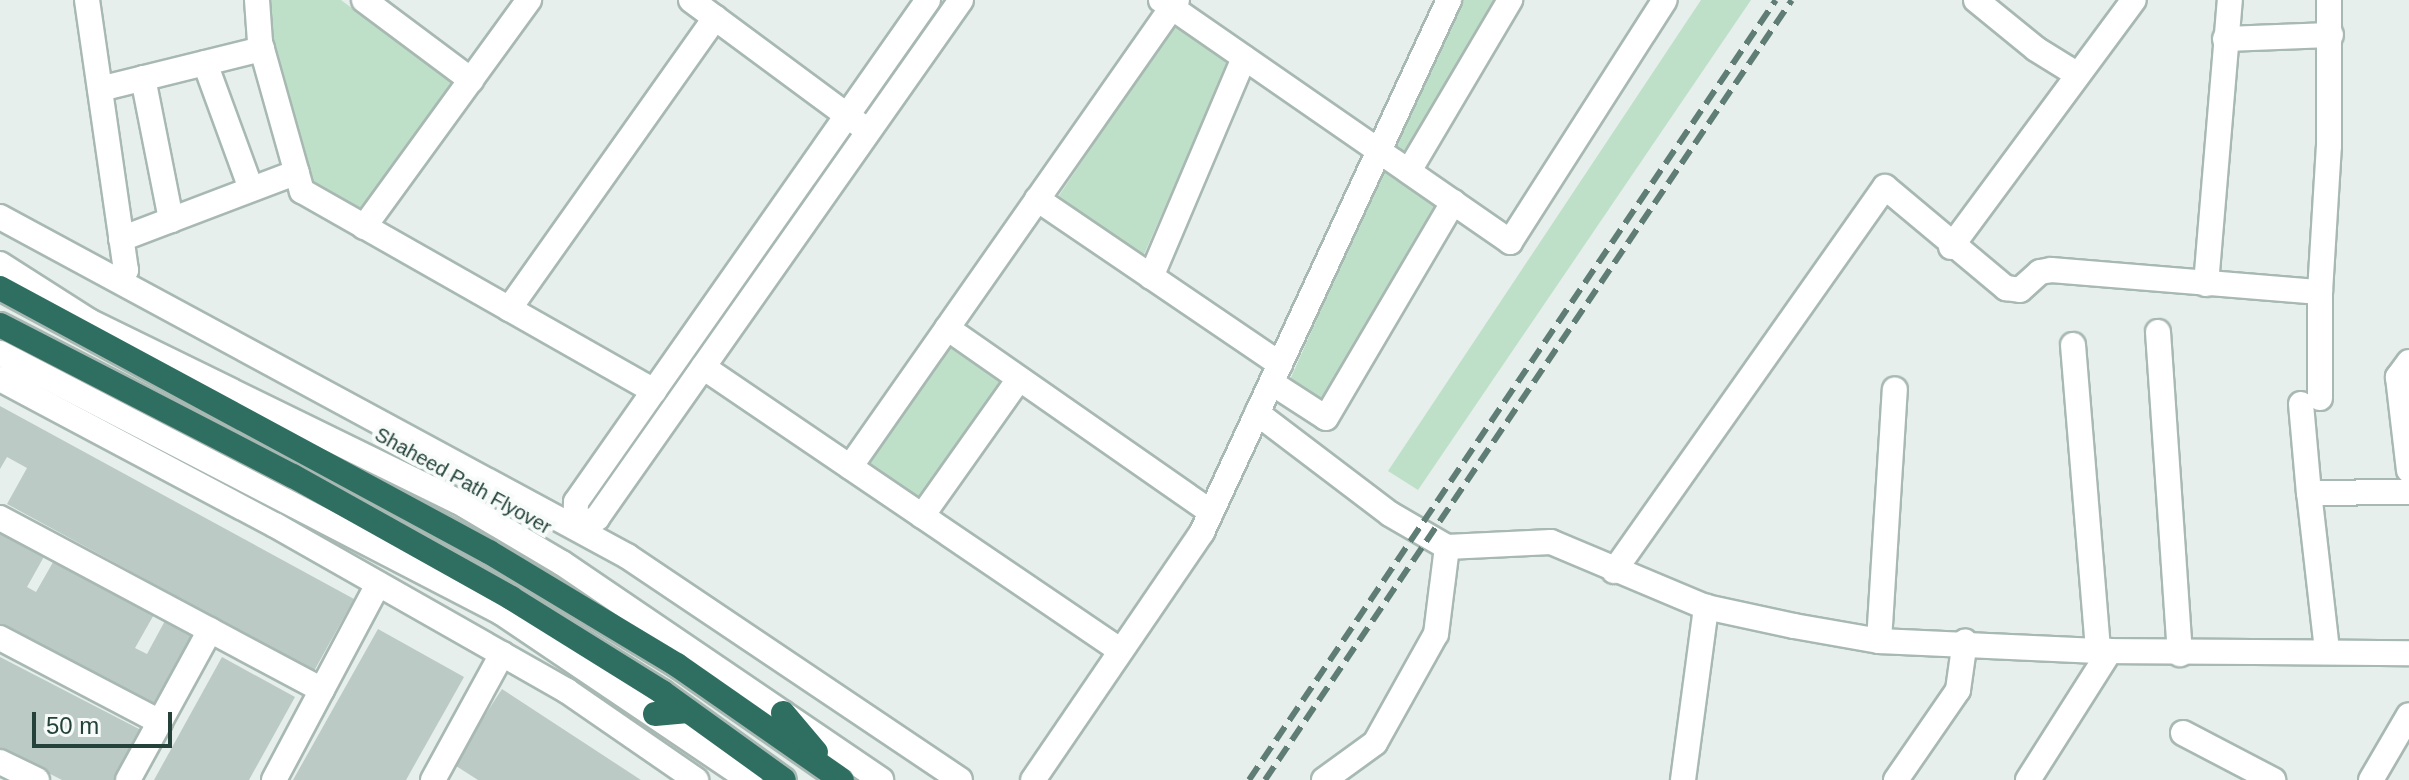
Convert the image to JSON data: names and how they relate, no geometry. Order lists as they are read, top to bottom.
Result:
{
  "streets": {
    "street": ["Shaheed Path Flyover"]
  },
  "scale_bar": "50 m"
}
